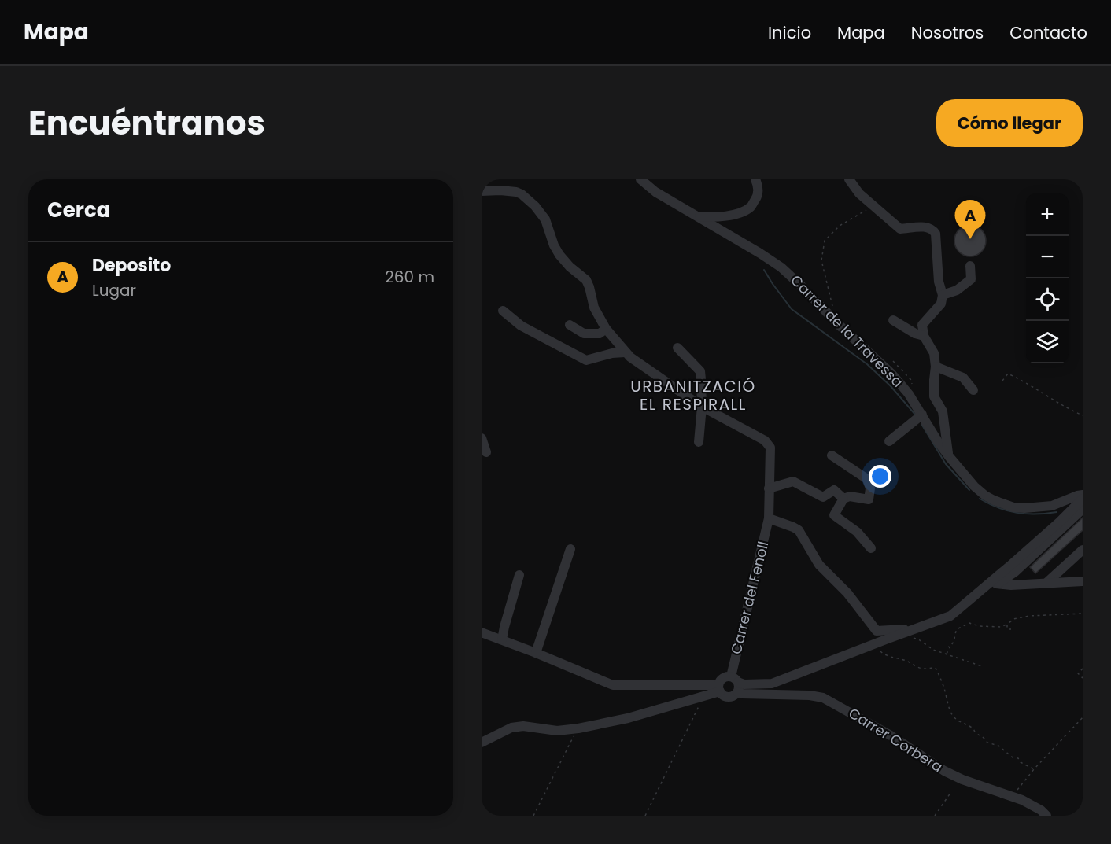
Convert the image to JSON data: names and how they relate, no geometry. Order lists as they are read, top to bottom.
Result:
{
  "streets": {
    "street": ["Carrer de la Travessa", "Carrer del Fenoll", "Carrer Corbera"]
  },
  "crossings": [
    ["Carrer del Fenoll", "Carrer Corbera"]
  ],
  "districts": ["URBANITZACIÓ EL RESPIRALL"],
  "page": {
    "header": "Mapa",
    "nav": [
      "Inicio",
      "Mapa",
      "Nosotros",
      "Contacto"
    ],
    "title": "Encuéntranos",
    "buttons": "Cómo llegar",
    "heading": "Cerca",
    "map_buttons": ["+", "−"],
    "pins": "A",
    "list": [
      {
        "mark": "A",
        "name": "Deposito",
        "note": "Lugar",
        "value": "260 m"
      }
    ]
  }
}
